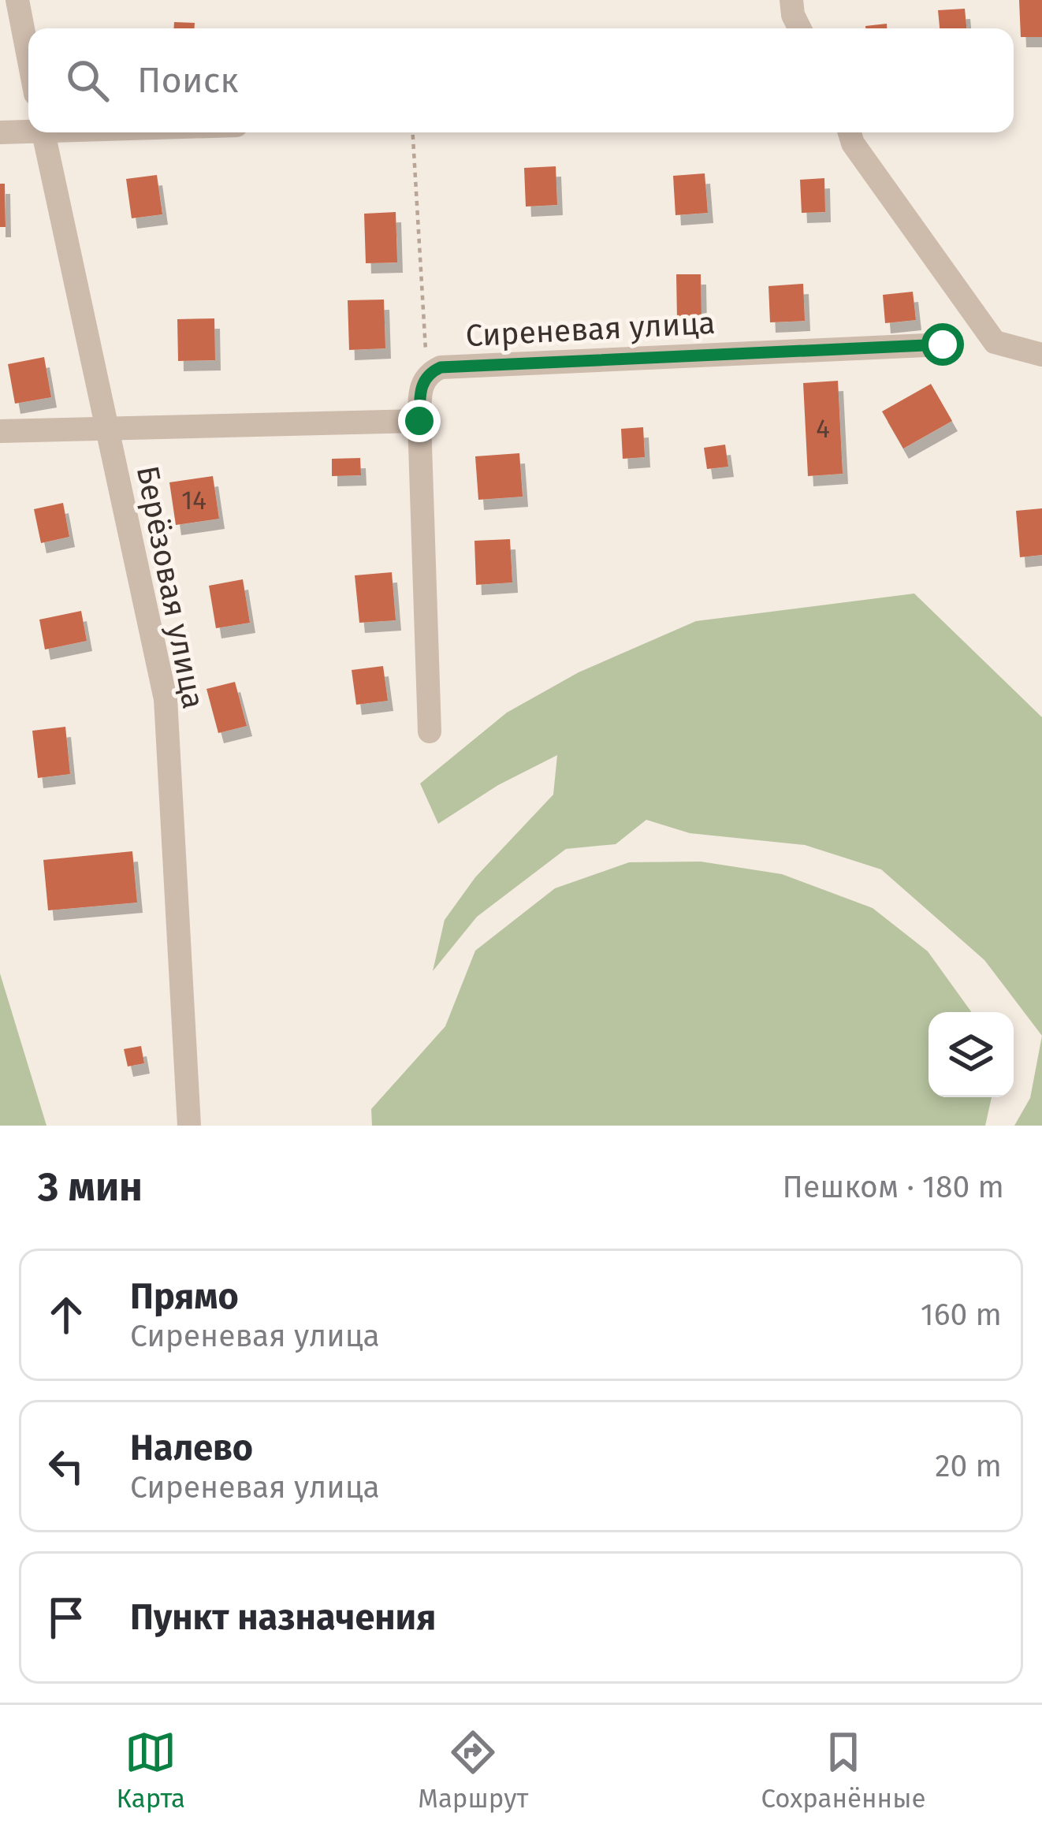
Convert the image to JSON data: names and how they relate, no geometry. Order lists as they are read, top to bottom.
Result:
{
  "streets": {
    "street": ["Сиреневая улица", "Берёзовая улица"]
  },
  "house_numbers": ["4", "14"],
  "page": {
    "search": "Поиск",
    "heading": ["3 мин", "Пешком · 180 m"],
    "list": [
      ["Прямо", "Сиреневая улица", "160 m"],
      ["Налево", "Сиреневая улица", "20 m"],
      "Пункт назначения"
    ],
    "nav": ["Карта", "Маршрут", "Сохранённые"]
  }
}
